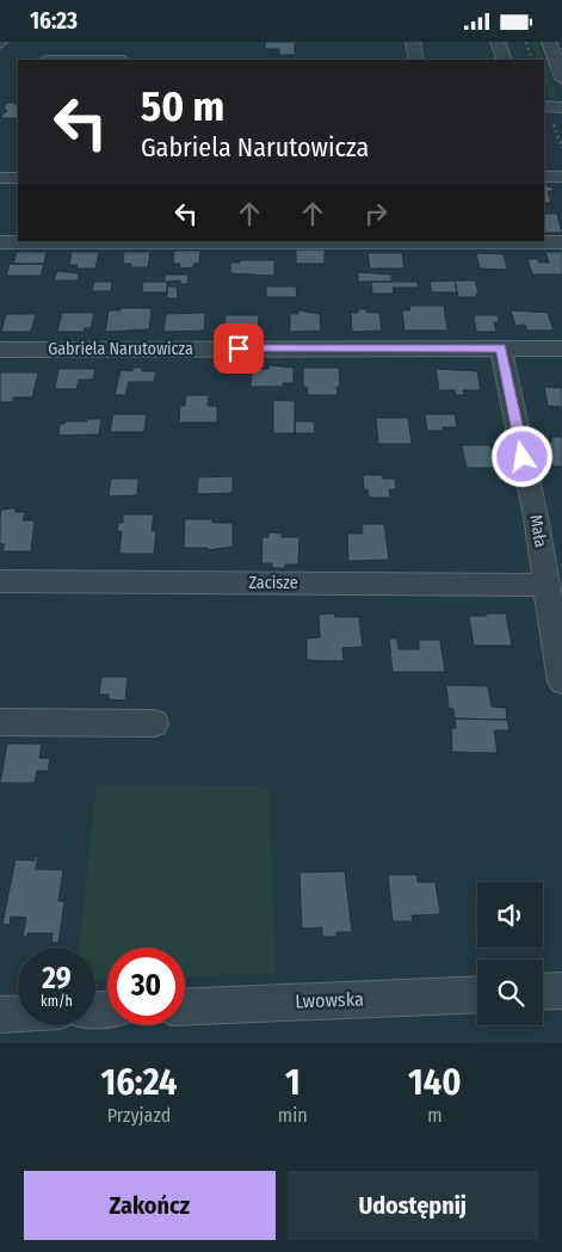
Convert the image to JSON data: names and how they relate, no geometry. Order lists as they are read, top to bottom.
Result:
{
  "streets": {
    "street": [
      "Gabriela Narutowicza",
      "Mała",
      "Zacisze",
      "Lwowska"
    ]
  },
  "crossings": [
    ["Gabriela Narutowicza", "Mała"],
    ["Mała", "Zacisze"]
  ],
  "page": {
    "status": "16:23",
    "turn": ["50 m", "Gabriela Narutowicza"],
    "speed": "29 km/h",
    "limit": "30",
    "eta": [
      "16:24",
      "Przyjazd",
      "1",
      "min",
      "140",
      "m"
    ],
    "buttons": ["Zakończ", "Udostępnij"]
  }
}
